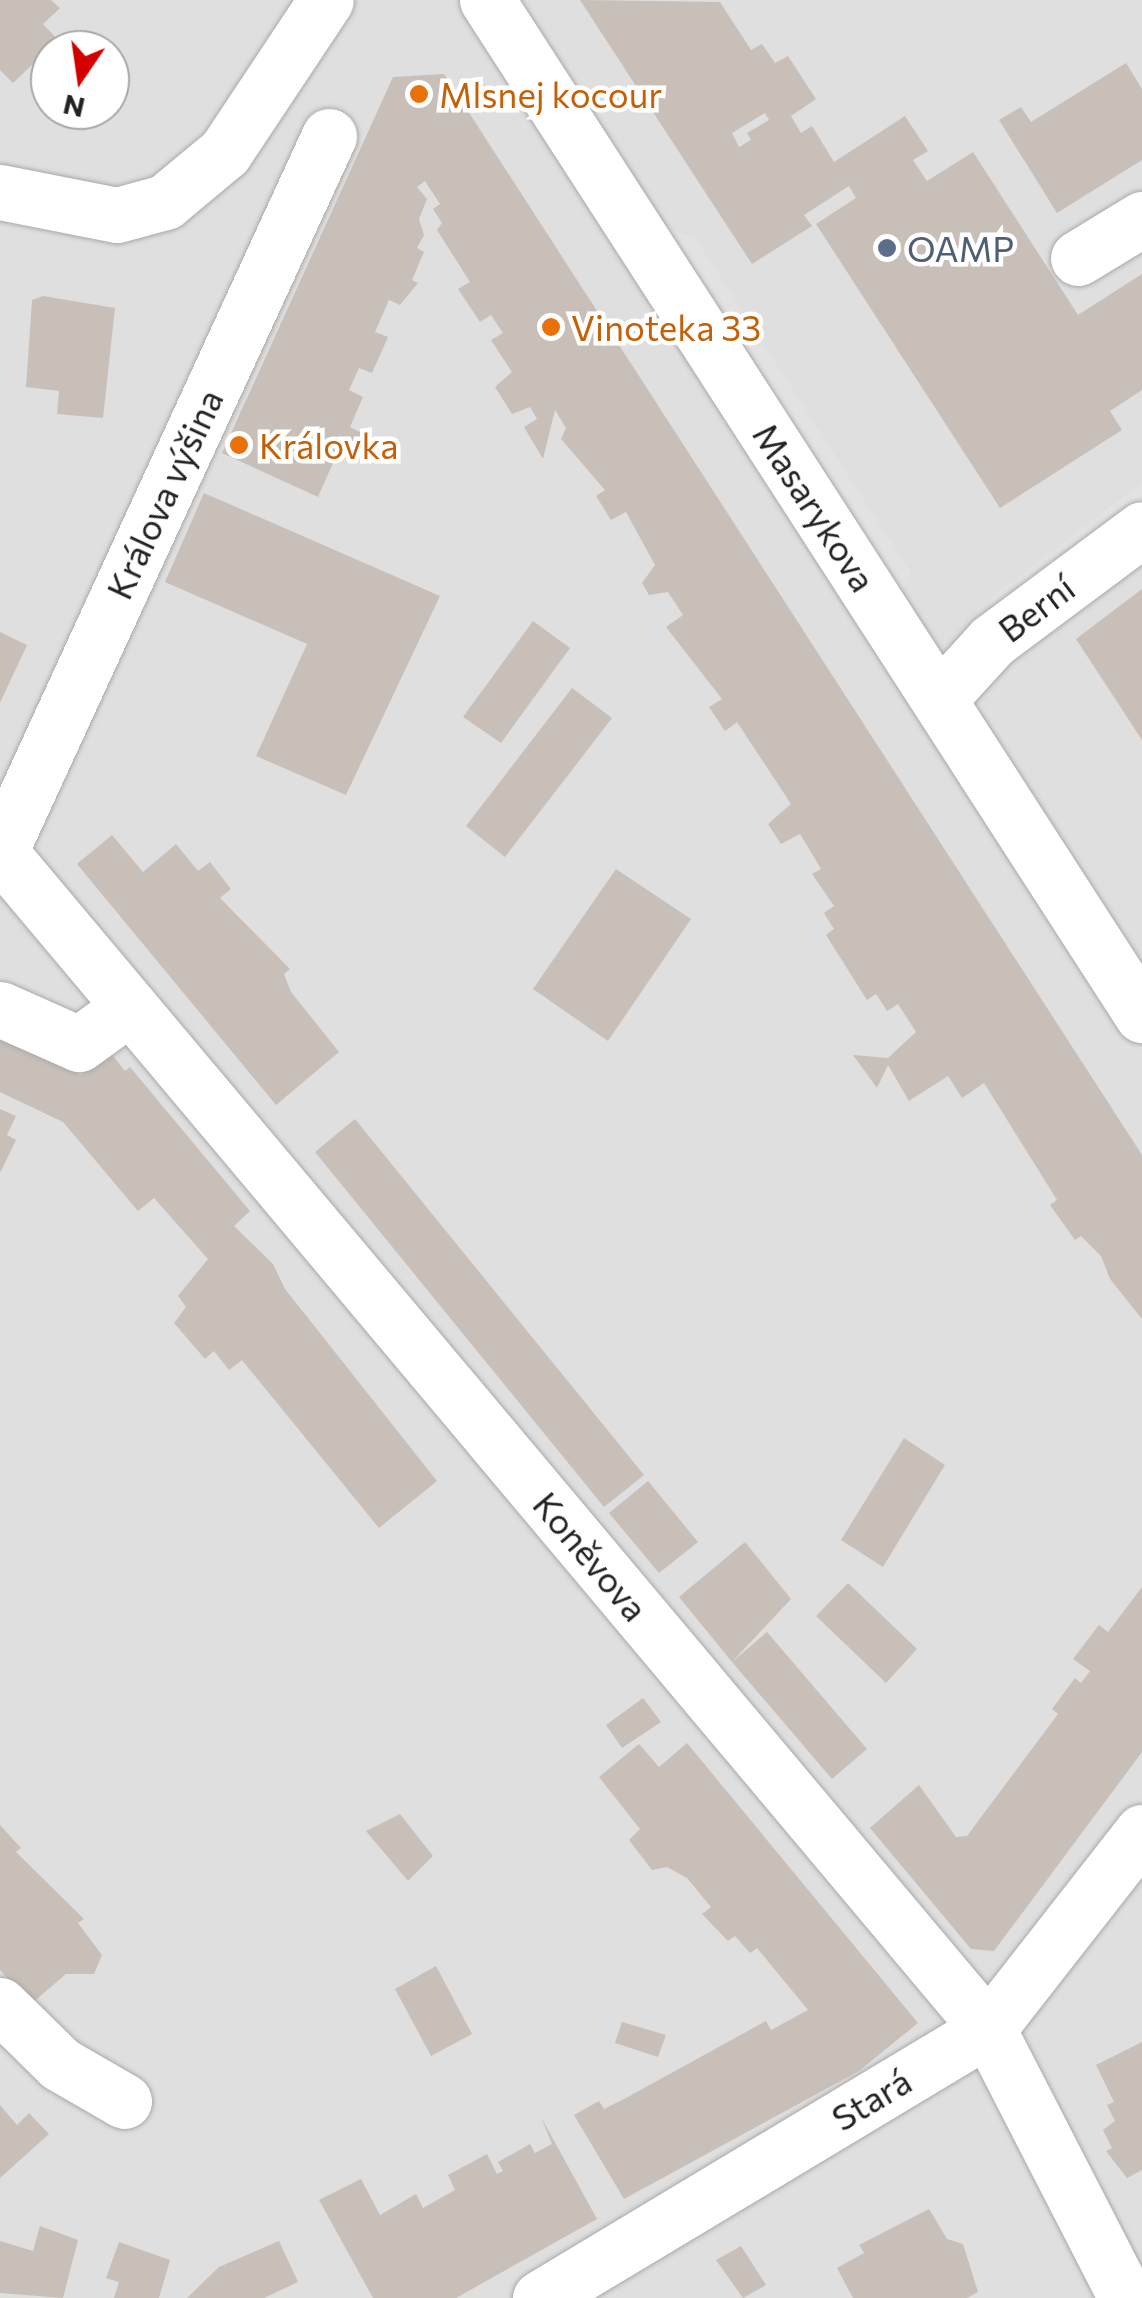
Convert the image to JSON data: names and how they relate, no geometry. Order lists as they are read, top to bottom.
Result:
{
  "streets": {
    "street": [
      "Králova výšina",
      "Masarykova",
      "Berní",
      "Koněvova",
      "Stará"
    ]
  },
  "crossings": [
    ["Králova výšina", "Koněvova"],
    ["Masarykova", "Berní"],
    ["Koněvova", "Stará"]
  ],
  "places": [
    "Mlsnej kocour",
    "OAMP",
    "Vinoteka 33",
    "Královka"
  ],
  "north": "bottom"
}
